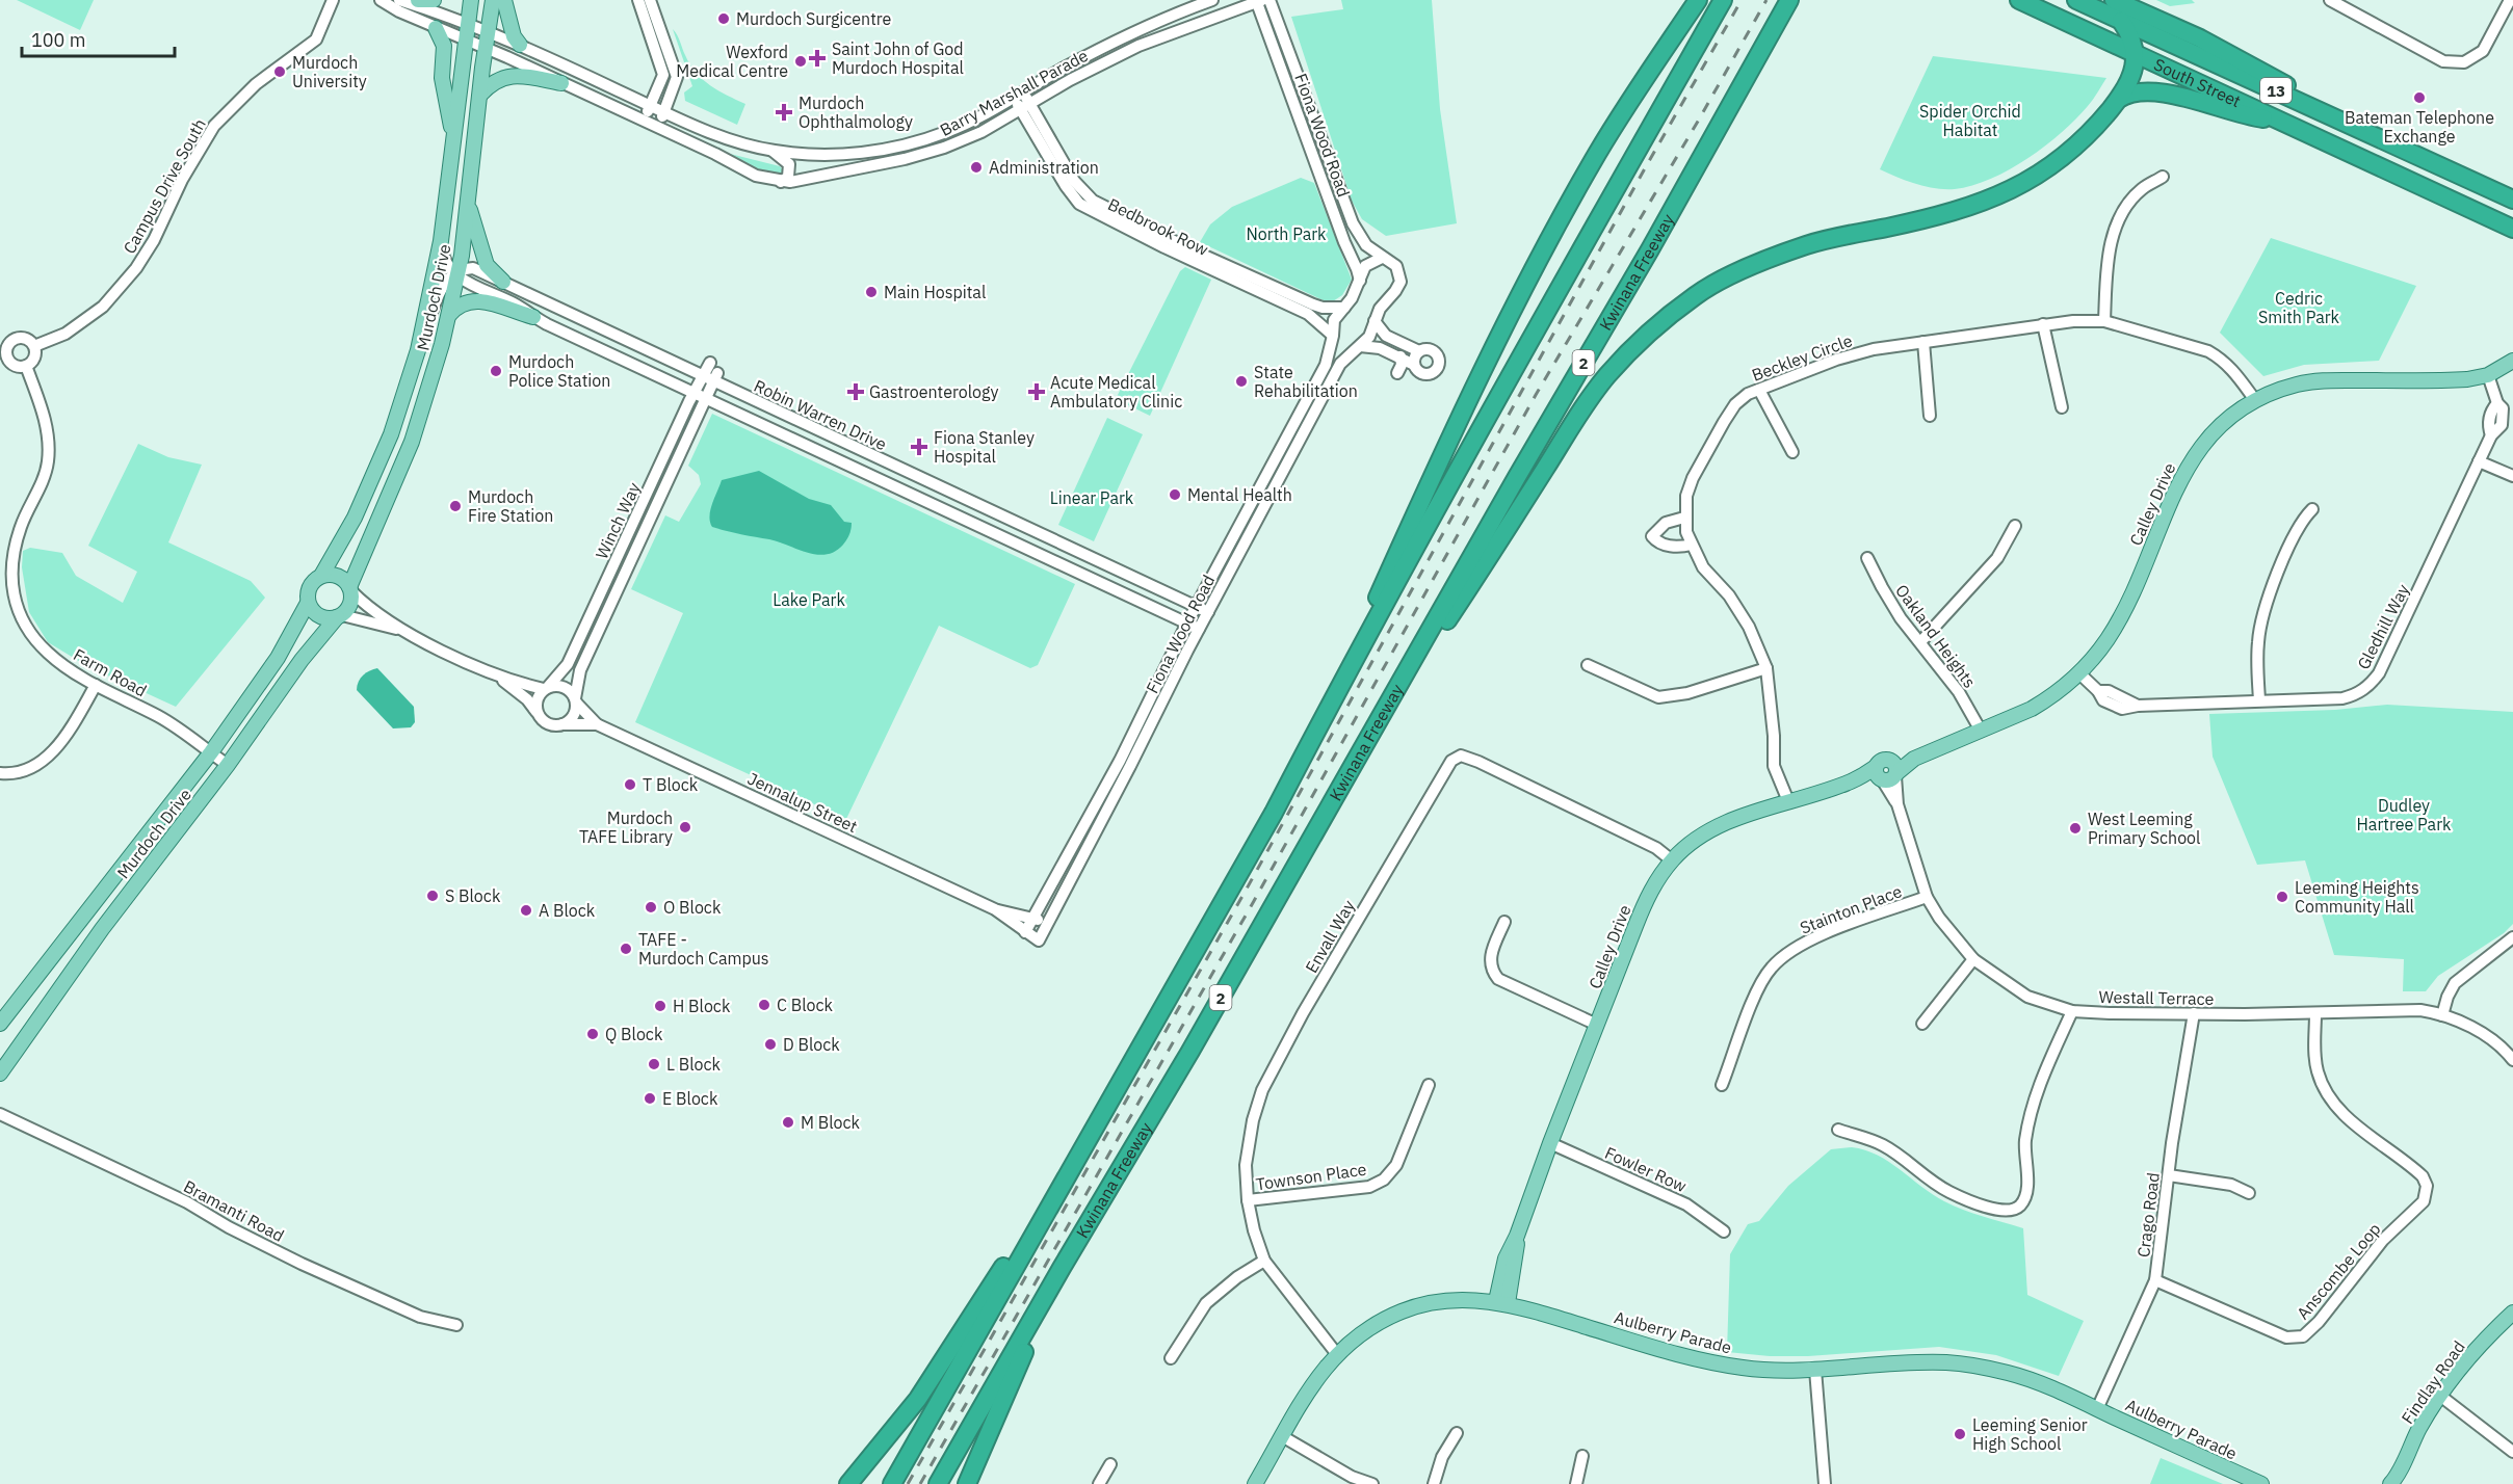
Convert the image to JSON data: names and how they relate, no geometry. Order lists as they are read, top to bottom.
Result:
{
  "streets": {
    "highway": [
      "South Street",
      "13",
      "Kwinana Freeway",
      "2"
    ],
    "main road": [
      "Murdoch Drive",
      "Calley Drive",
      "Aulberry Parade",
      "Findlay Road"
    ],
    "street": [
      "Barry Marshall Parade",
      "Fiona Wood Road",
      "Campus Drive South",
      "Bedbrook Row",
      "Beckley Circle",
      "Robin Warren Drive",
      "Winch Way",
      "Gledhill Way",
      "Oakland Heights",
      "Farm Road",
      "Jennalup Street",
      "Stainton Place",
      "Envall Way",
      "Westall Terrace",
      "Fowler Row",
      "Townson Place",
      "Bramanti Road",
      "Crago Road",
      "Anscombe Loop"
    ]
  },
  "crossings": [
    ["Barry Marshall Parade", "Fiona Wood Road"],
    ["Barry Marshall Parade", "Bedbrook Row"],
    ["Barry Marshall Parade", "Murdoch Drive"],
    ["Fiona Wood Road", "Bedbrook Row"],
    ["Fiona Wood Road", "Robin Warren Drive"],
    ["Fiona Wood Road", "Jennalup Street"],
    ["Campus Drive South", "Farm Road"],
    ["Murdoch Drive", "Robin Warren Drive"],
    ["Murdoch Drive", "Farm Road"],
    ["Murdoch Drive", "Jennalup Street"],
    ["Beckley Circle", "Calley Drive"],
    ["Robin Warren Drive", "Winch Way"],
    ["Calley Drive", "Gledhill Way"],
    ["Calley Drive", "Oakland Heights"],
    ["Calley Drive", "Envall Way"],
    ["Calley Drive", "Westall Terrace"],
    ["Calley Drive", "Fowler Row"],
    ["Calley Drive", "Aulberry Parade"],
    ["Winch Way", "Jennalup Street"],
    ["Stainton Place", "Westall Terrace"],
    ["Envall Way", "Townson Place"],
    ["Envall Way", "Aulberry Parade"],
    ["Westall Terrace", "Crago Road"],
    ["Westall Terrace", "Anscombe Loop"],
    ["Crago Road", "Anscombe Loop"],
    ["Crago Road", "Aulberry Parade"]
  ],
  "parks": [
    "Spider Orchid Habitat",
    "North Park",
    "Cedric Smith Park",
    "Linear Park",
    "Lake Park",
    "Dudley Hartree Park"
  ],
  "places": {
    "other": [
      "Murdoch Surgicentre",
      "Wexford Medical Centre",
      "Murdoch University",
      "Bateman Telephone Exchange",
      "Administration",
      "Main Hospital",
      "Murdoch Police Station",
      "State Rehabilitation",
      "Mental Health",
      "Murdoch Fire Station",
      "T Block",
      "Murdoch TAFE Library",
      "West Leeming Primary School",
      "S Block",
      "Leeming Heights Community Hall",
      "O Block",
      "A Block",
      "TAFE - Murdoch Campus",
      "C Block",
      "H Block",
      "Q Block",
      "D Block",
      "L Block",
      "E Block",
      "M Block",
      "Leeming Senior High School"
    ],
    "health": [
      "Saint John of God Murdoch Hospital",
      "Murdoch Ophthalmology",
      "Gastroenterology",
      "Acute Medical Ambulatory Clinic",
      "Fiona Stanley Hospital"
    ]
  },
  "scale_bar": "100 m"
}
